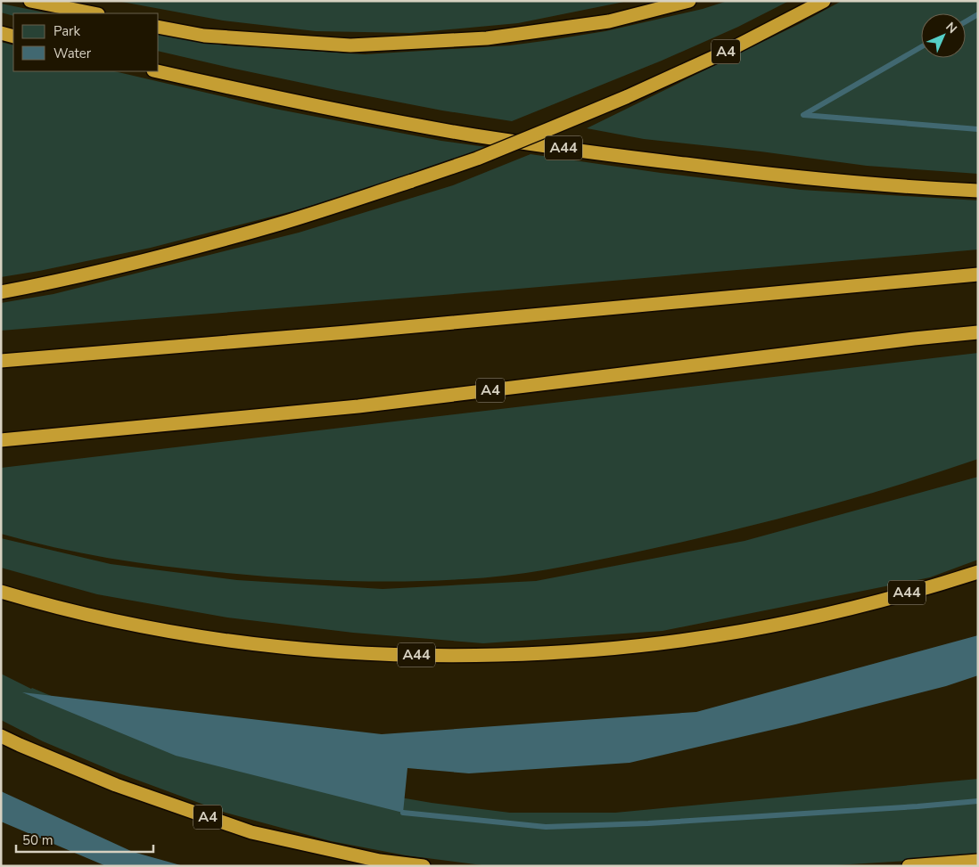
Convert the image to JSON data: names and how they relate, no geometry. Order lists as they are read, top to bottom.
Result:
{
  "streets": {
    "highway": ["A4", "A44"]
  },
  "legend": ["Park", "Water"],
  "scale_bar": "50 m",
  "north": "top right"
}
